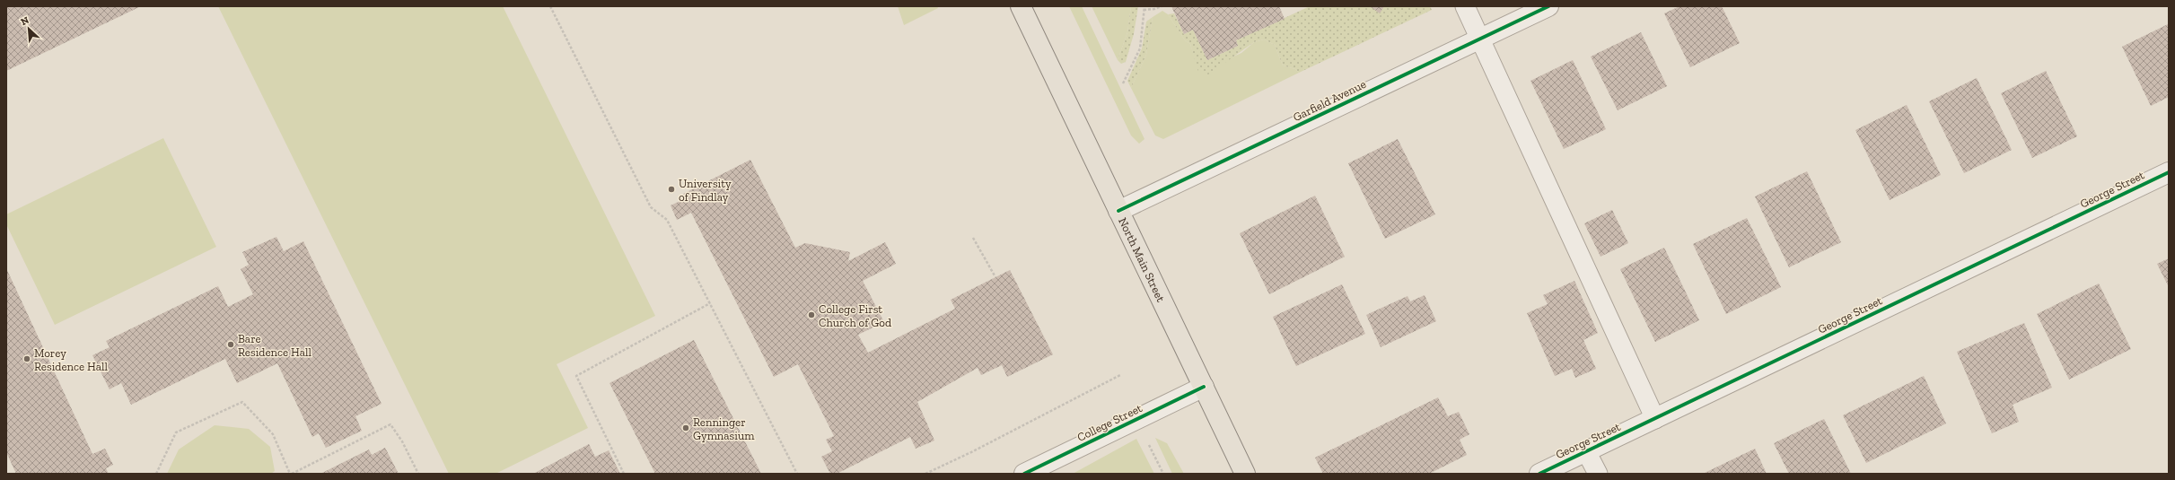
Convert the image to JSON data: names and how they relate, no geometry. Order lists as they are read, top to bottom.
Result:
{
  "streets": {
    "main road": ["North Main Street"],
    "street": ["Garfield Avenue", "George Street", "College Street"]
  },
  "crossings": [
    ["Garfield Avenue", "North Main Street"],
    ["North Main Street", "College Street"]
  ],
  "places": [
    "University of Findlay",
    "College First Church of God",
    "Bare Residence Hall",
    "Morey Residence Hall",
    "Renninger Gymnasium"
  ],
  "north": "top left"
}
